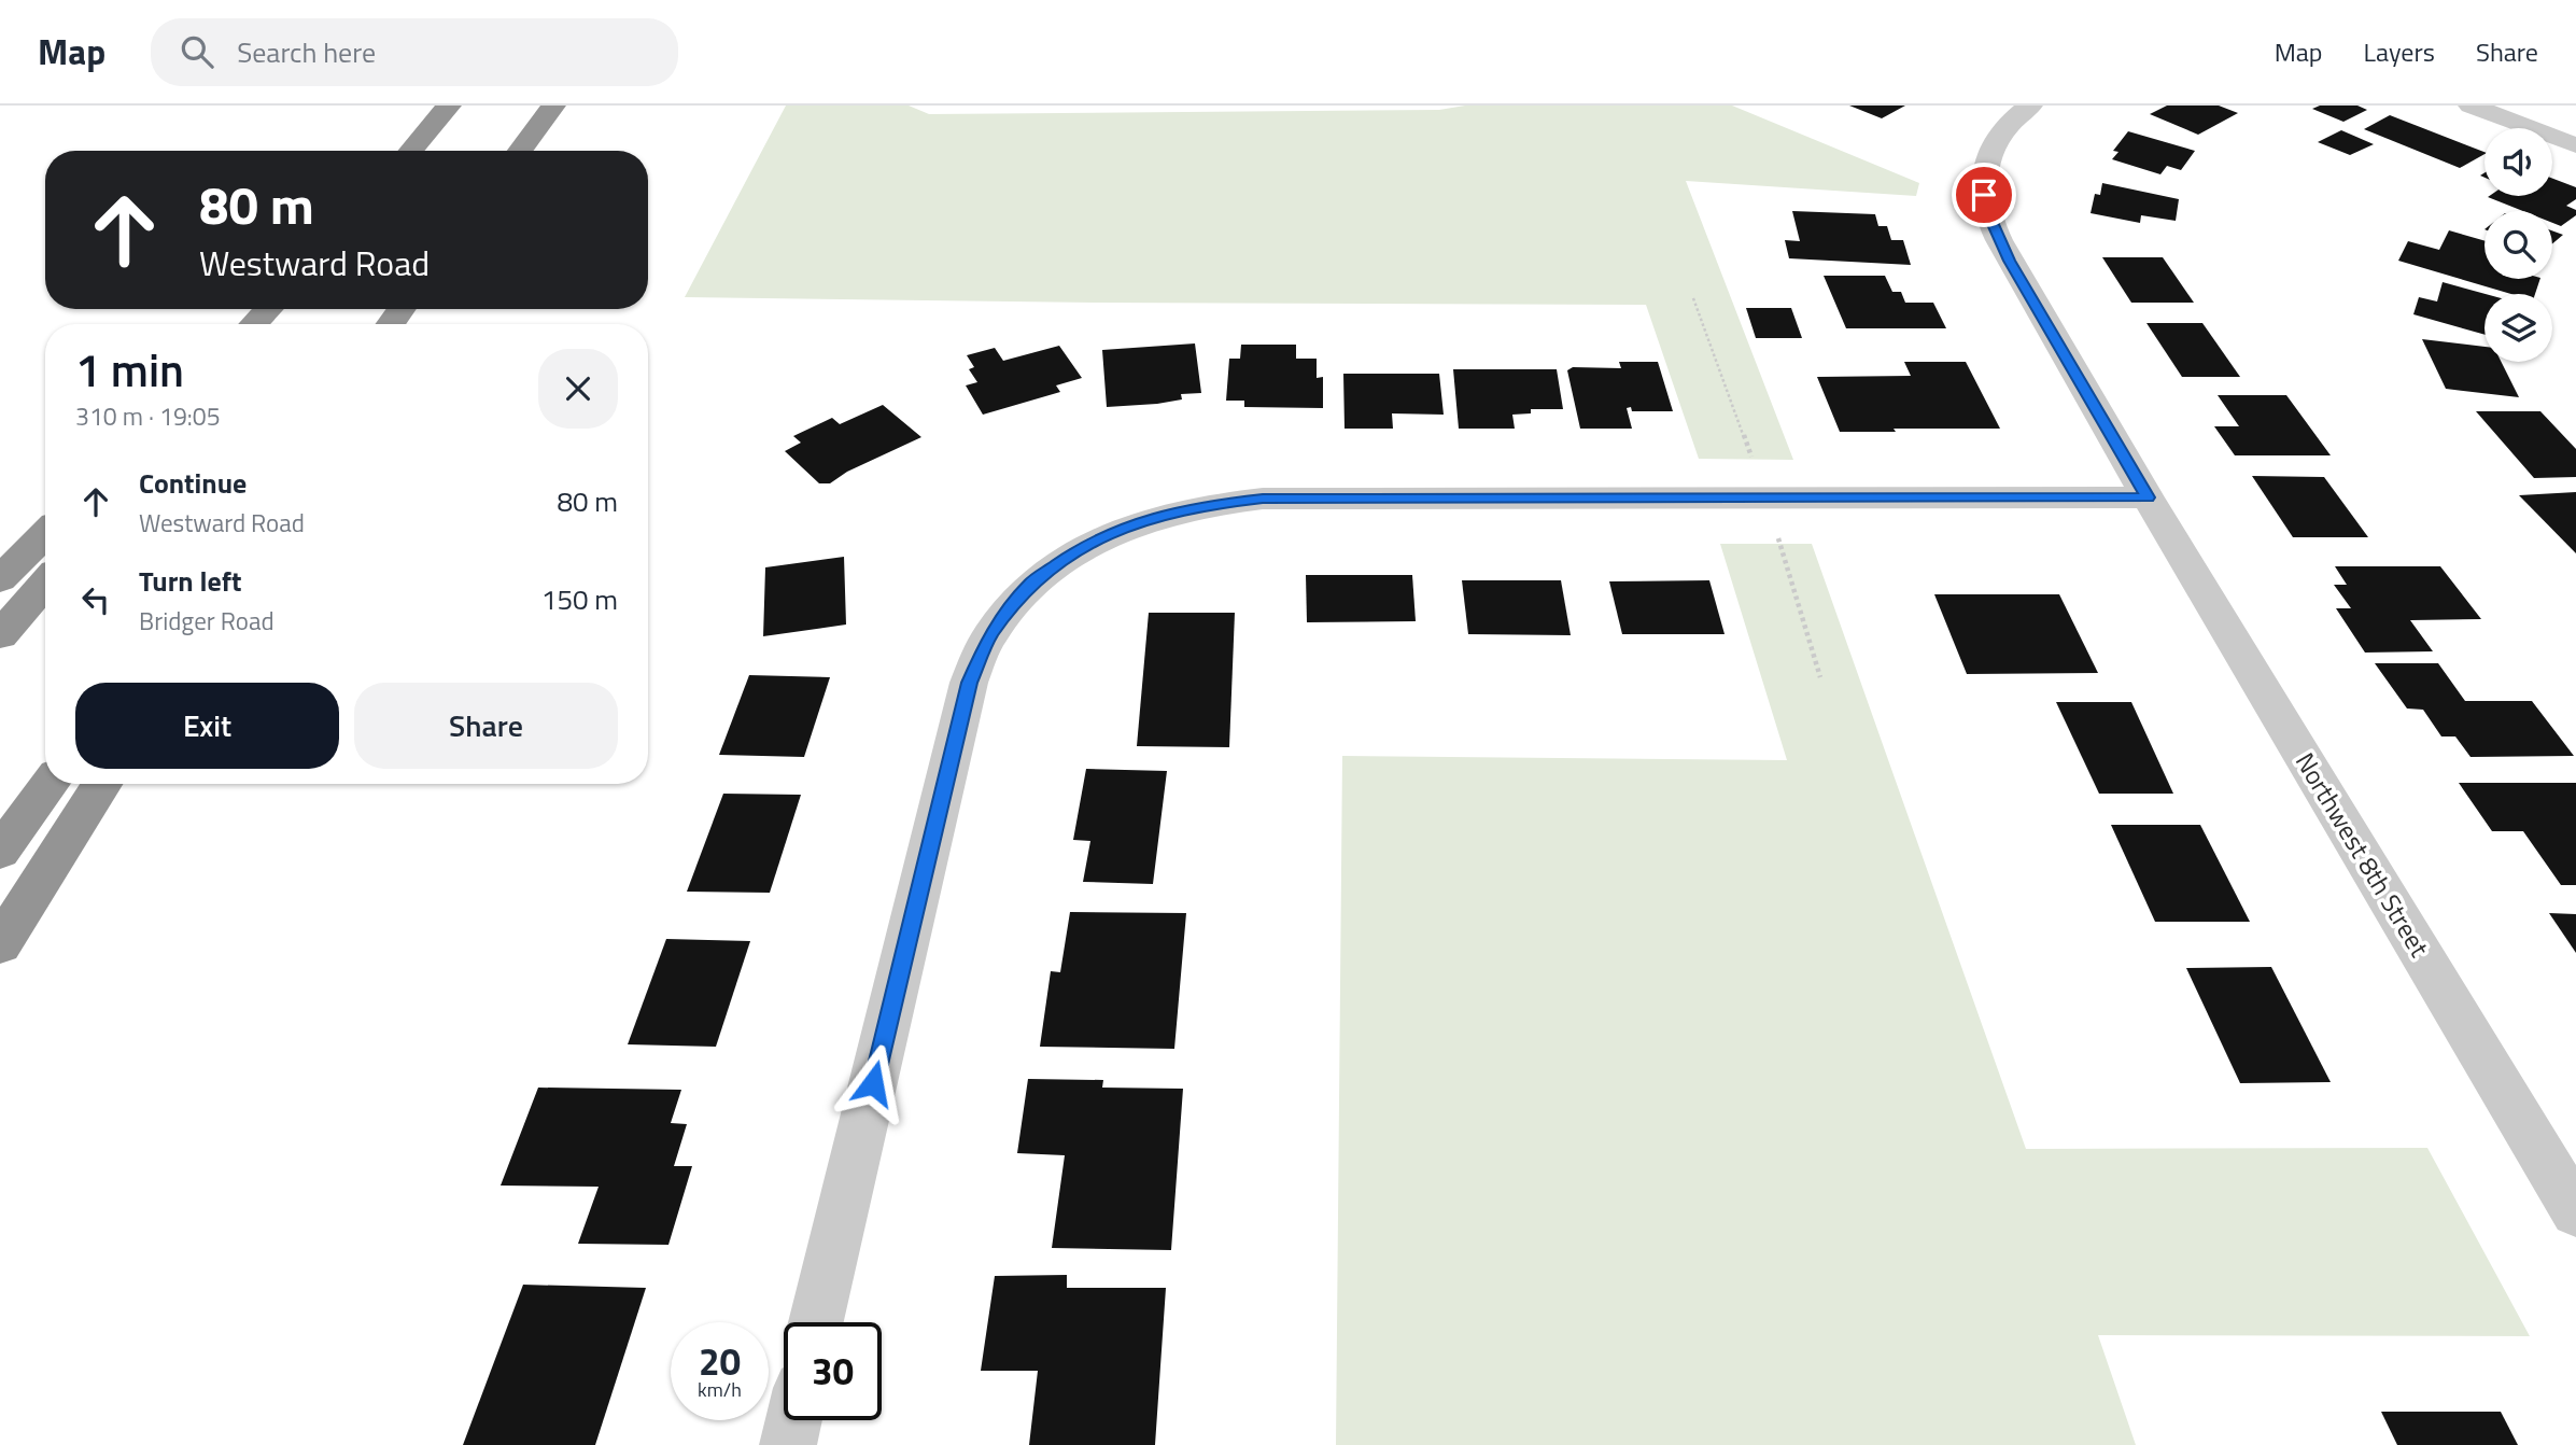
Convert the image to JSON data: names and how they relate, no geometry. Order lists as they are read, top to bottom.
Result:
{
  "streets": {
    "street": ["Northwest 8th Street"]
  },
  "page": {
    "header": "Map",
    "search": "Search here",
    "nav": ["Map", "Layers", "Share"],
    "turn": ["80 m", "Westward Road"],
    "heading": ["1 min", "310 m · 19:05"],
    "list": [
      {
        "name": "Continue",
        "note": "Westward Road",
        "value": "80 m"
      },
      {
        "name": "Turn left",
        "note": "Bridger Road",
        "value": "150 m"
      }
    ],
    "buttons": ["Exit", "Share"],
    "speed": "20 km/h",
    "limit": "30"
  }
}
